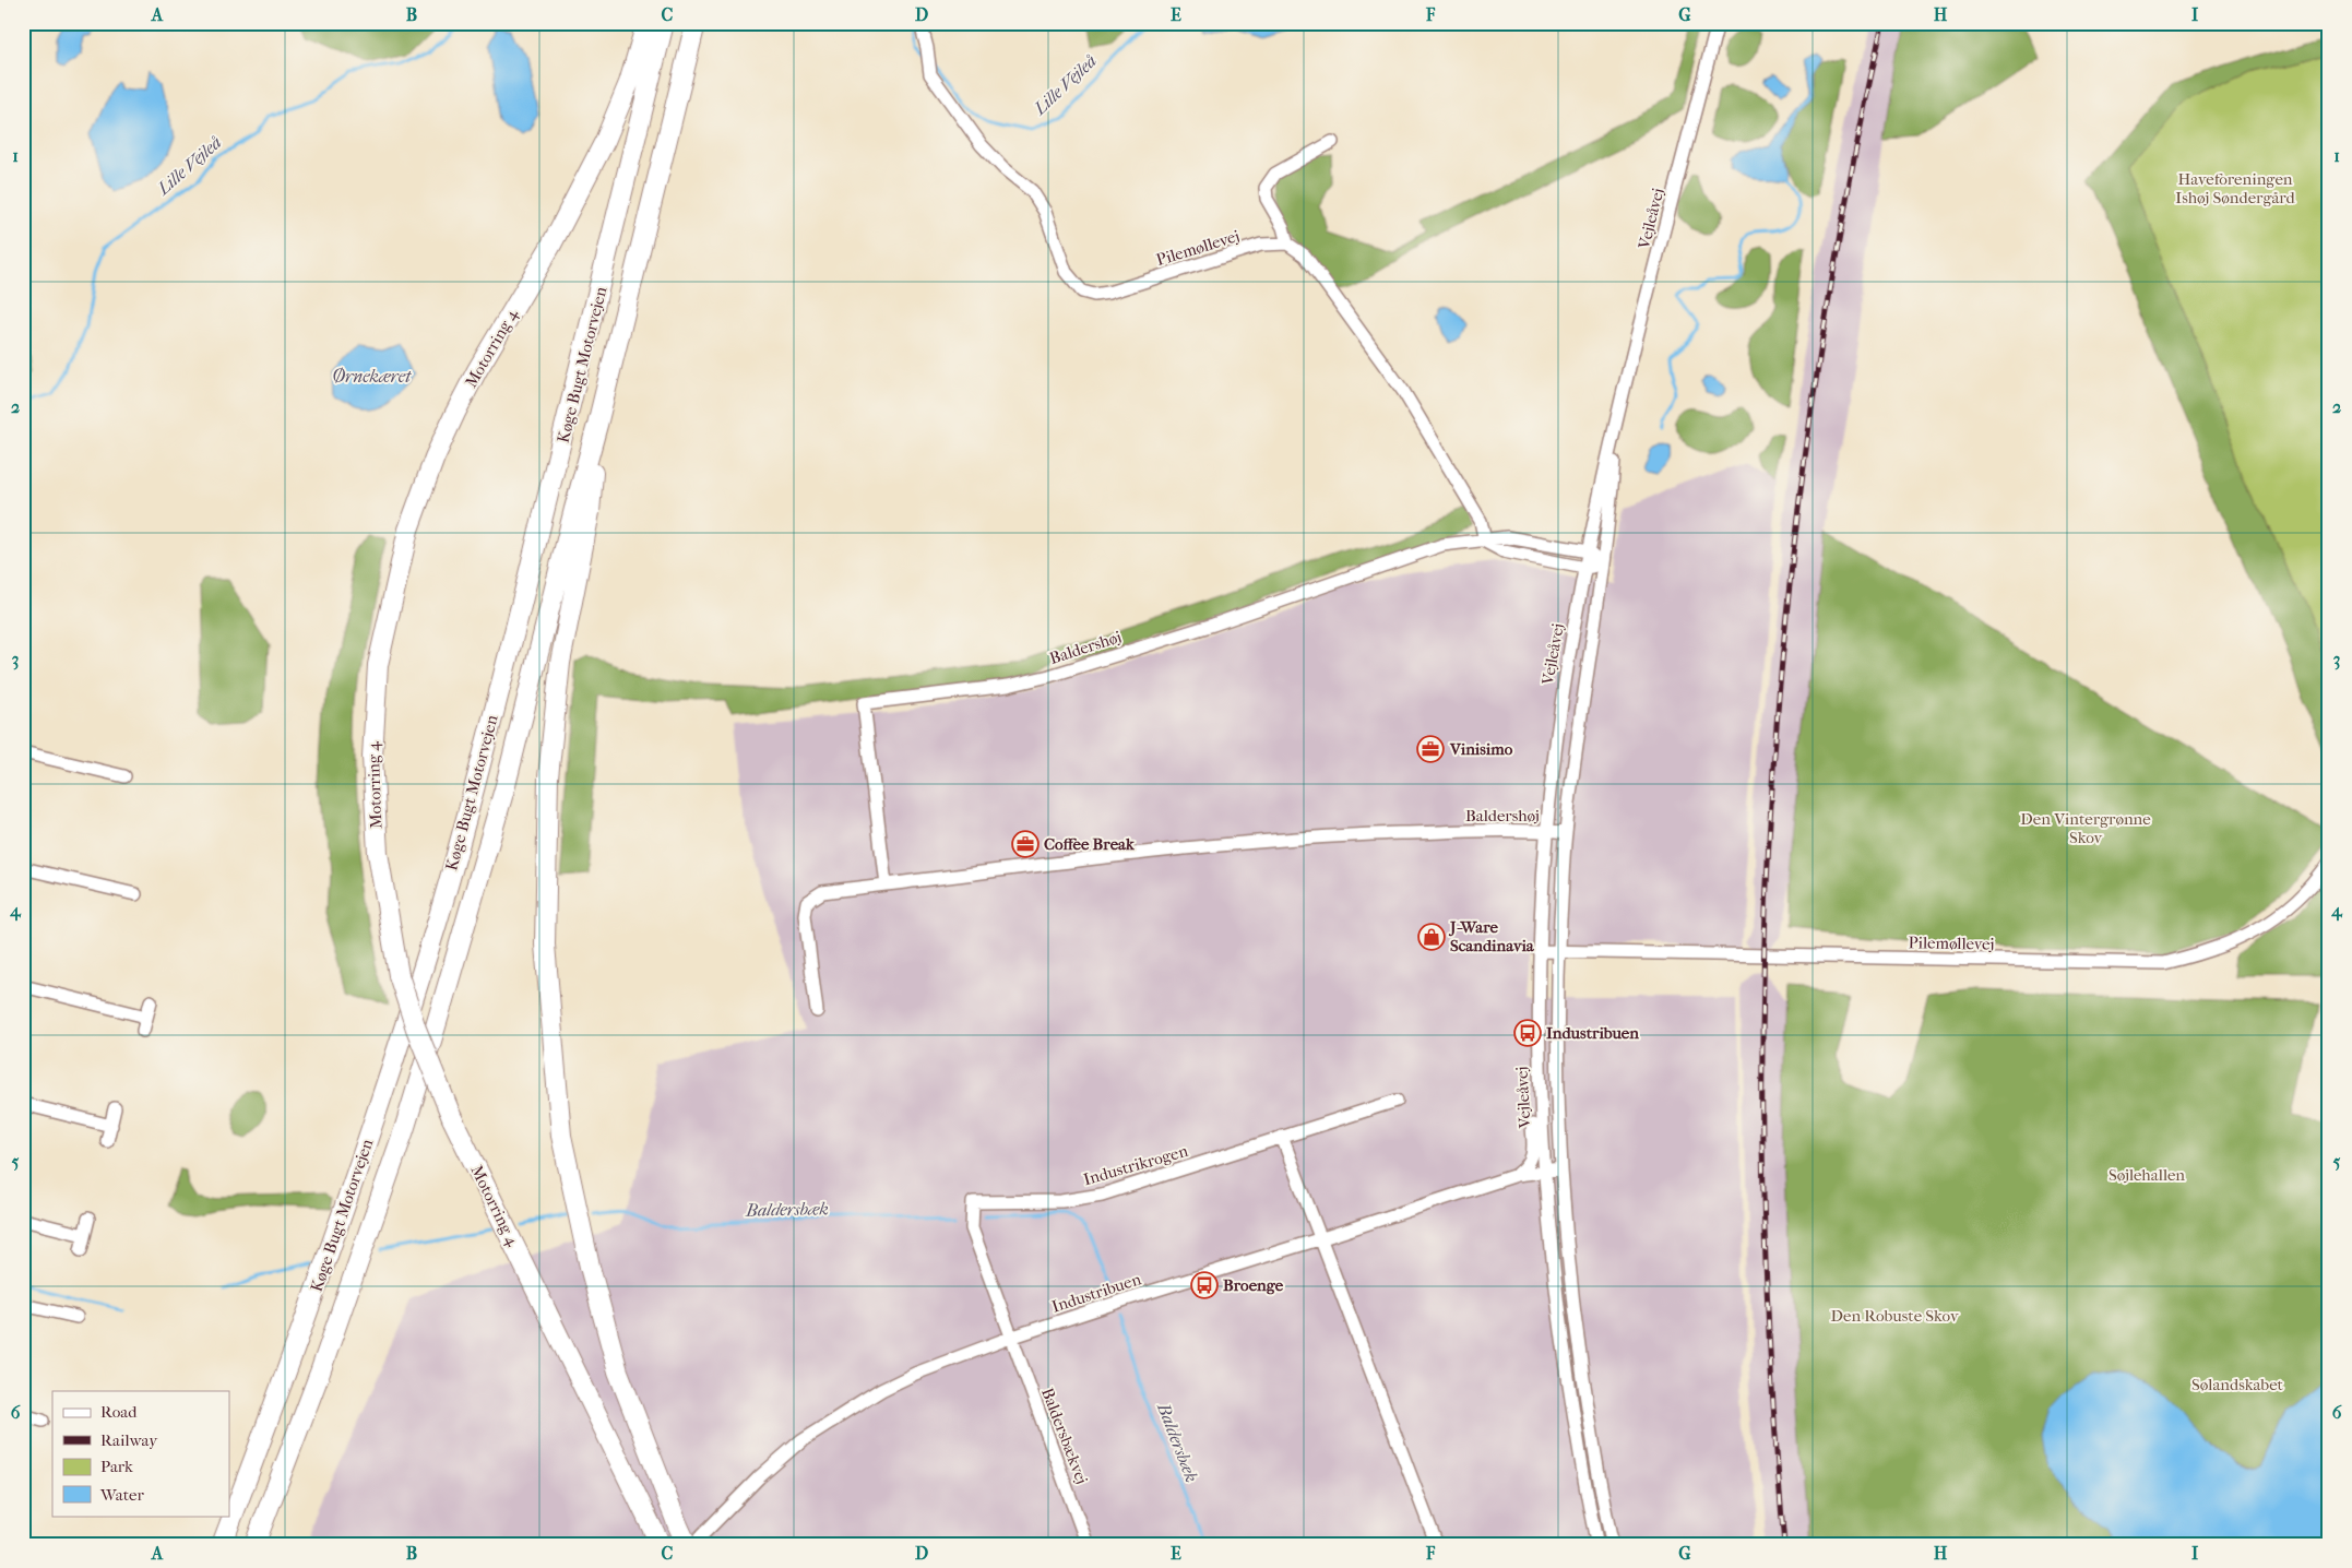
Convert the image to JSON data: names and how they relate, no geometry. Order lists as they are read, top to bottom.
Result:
{
  "streets": {
    "highway": ["Motorring 4", "Køge Bugt Motorvejen"],
    "street": [
      "Vejleåvej",
      "Pilemøllevej",
      "Baldershøj",
      "Industrikrogen",
      "Industribuen",
      "Baldersbækvej"
    ]
  },
  "crossings": [
    ["Vejleåvej", "Pilemøllevej"],
    ["Vejleåvej", "Baldershøj"],
    ["Vejleåvej", "Industribuen"],
    ["Industrikrogen", "Industribuen"],
    ["Industrikrogen", "Baldersbækvej"],
    ["Industribuen", "Baldersbækvej"]
  ],
  "water": ["Lille Vejleå", "Ørnekæret", "Baldersbæk"],
  "parks": [
    "Haveforeningen Ishøj Søndergård",
    "Den Vintergrønne Skov",
    "Søjlehallen",
    "Den Robuste Skov",
    "Sølandskabet"
  ],
  "places": {
    "office": ["Vinisimo", "Coffee Break"],
    "shop": ["J-Ware Scandinavia"],
    "bus stop": ["Industribuen", "Broenge"]
  },
  "legend": [
    "Road",
    "Railway",
    "Park",
    "Water"
  ],
  "grid": {
    "columns": [
      "A",
      "B",
      "C",
      "D",
      "E",
      "F",
      "G",
      "H",
      "I"
    ],
    "rows": [
      "1",
      "2",
      "3",
      "4",
      "5",
      "6"
    ]
  }
}
